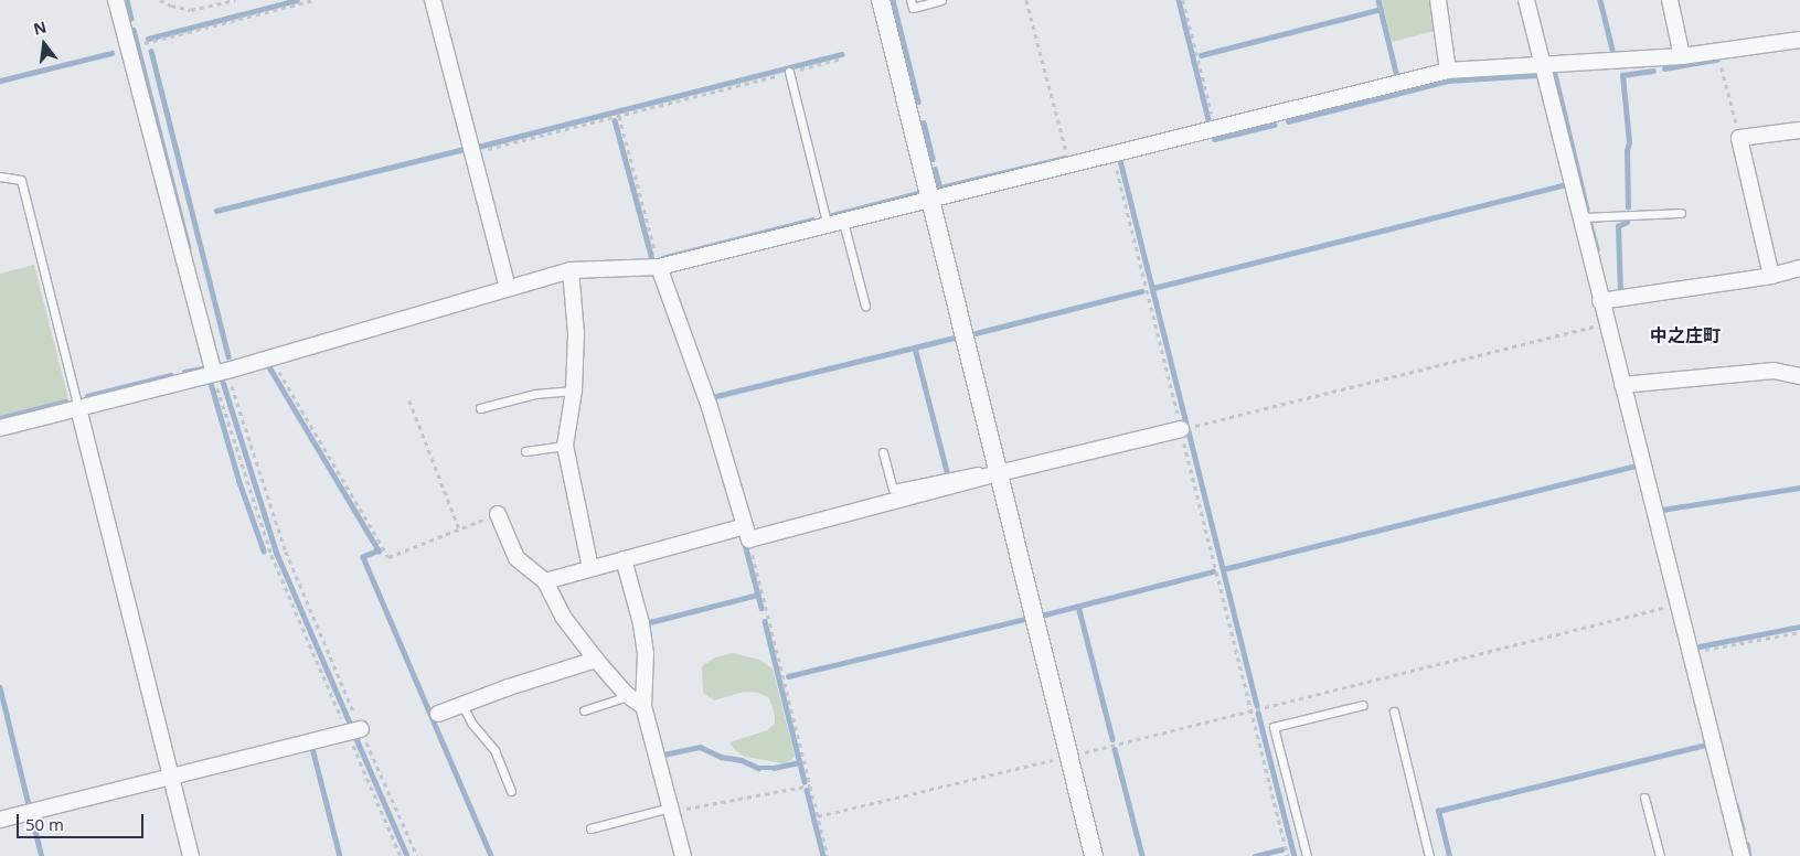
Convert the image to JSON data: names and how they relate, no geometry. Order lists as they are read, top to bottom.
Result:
{
  "districts": ["中之庄町"],
  "scale_bar": "50 m",
  "north": "top"
}
